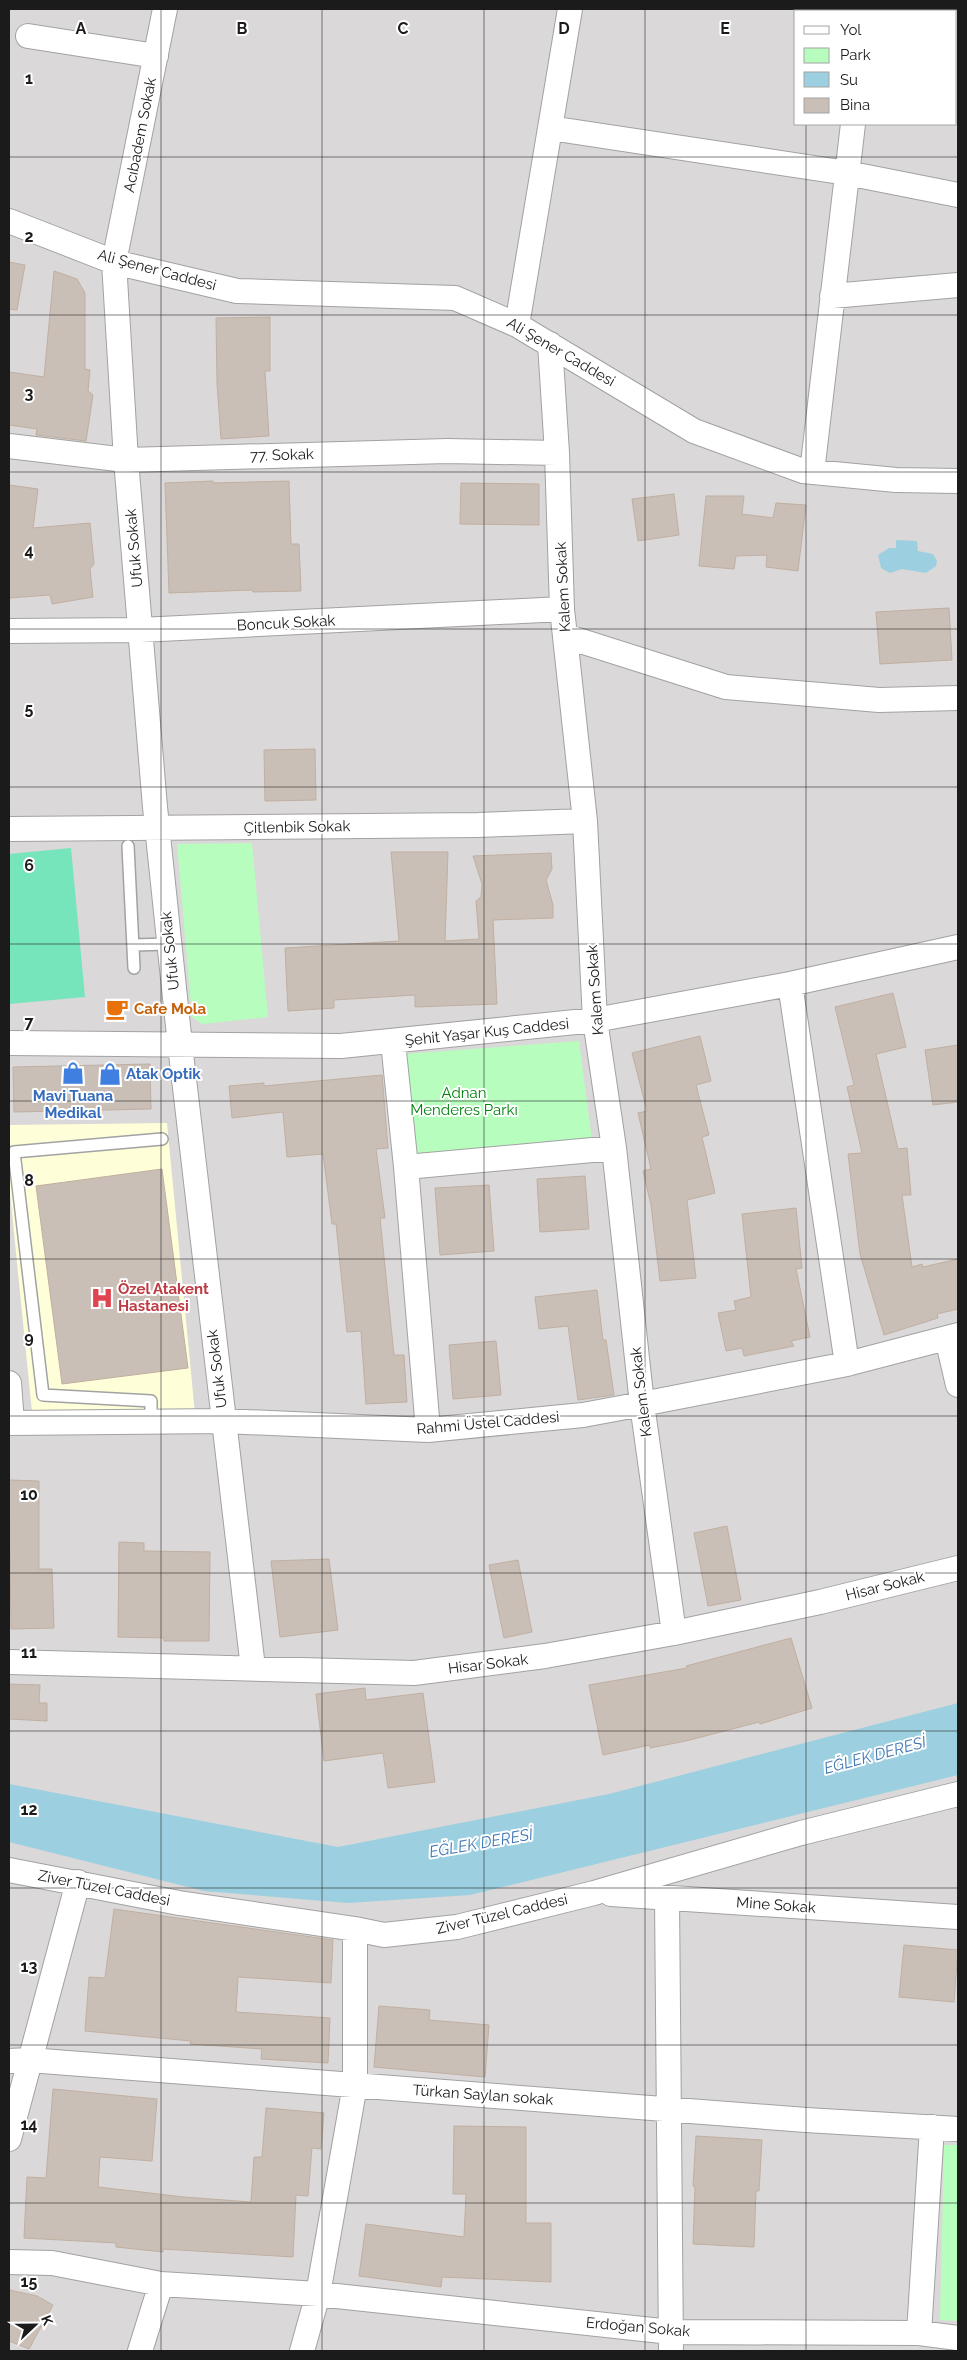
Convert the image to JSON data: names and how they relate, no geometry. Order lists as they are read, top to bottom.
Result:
{
  "streets": {
    "street": [
      "Acıbadem Sokak",
      "Ali Şener Caddesi",
      "77. Sokak",
      "Ufuk Sokak",
      "Kalem Sokak",
      "Boncuk Sokak",
      "Çitlenbik Sokak",
      "Şehit Yaşar Kuş Caddesi",
      "Rahmi Üstel Caddesi",
      "Hisar Sokak",
      "Ziver Tüzel Caddesi",
      "Mine Sokak",
      "Türkan Saylan sokak",
      "Erdoğan Sokak"
    ]
  },
  "crossings": [
    ["Acıbadem Sokak", "Ali Şener Caddesi"],
    ["Acıbadem Sokak", "Ufuk Sokak"],
    ["Ali Şener Caddesi", "Ufuk Sokak"],
    ["Ali Şener Caddesi", "Kalem Sokak"],
    ["77. Sokak", "Ufuk Sokak"],
    ["77. Sokak", "Kalem Sokak"],
    ["Ufuk Sokak", "Boncuk Sokak"],
    ["Ufuk Sokak", "Çitlenbik Sokak"],
    ["Ufuk Sokak", "Şehit Yaşar Kuş Caddesi"],
    ["Ufuk Sokak", "Rahmi Üstel Caddesi"],
    ["Ufuk Sokak", "Hisar Sokak"],
    ["Kalem Sokak", "Boncuk Sokak"],
    ["Kalem Sokak", "Çitlenbik Sokak"],
    ["Kalem Sokak", "Şehit Yaşar Kuş Caddesi"],
    ["Kalem Sokak", "Rahmi Üstel Caddesi"],
    ["Kalem Sokak", "Hisar Sokak"],
    ["Ziver Tüzel Caddesi", "Mine Sokak"]
  ],
  "water": ["EĞLEK DERESİ"],
  "parks": ["Adnan Menderes Parkı"],
  "places": {
    "cafe": ["Cafe Mola"],
    "shop": ["Mavi Tuana Medikal", "Atak Optik"],
    "hospital": ["Özel Atakent Hastanesi"]
  },
  "legend": [
    "Yol",
    "Park",
    "Su",
    "Bina"
  ],
  "north": "right",
  "grid": {
    "columns": [
      "A",
      "B",
      "C",
      "D",
      "E"
    ],
    "rows": [
      "1",
      "2",
      "3",
      "4",
      "5",
      "6",
      "7",
      "8",
      "9",
      "10",
      "11",
      "12",
      "13",
      "14",
      "15"
    ]
  }
}
